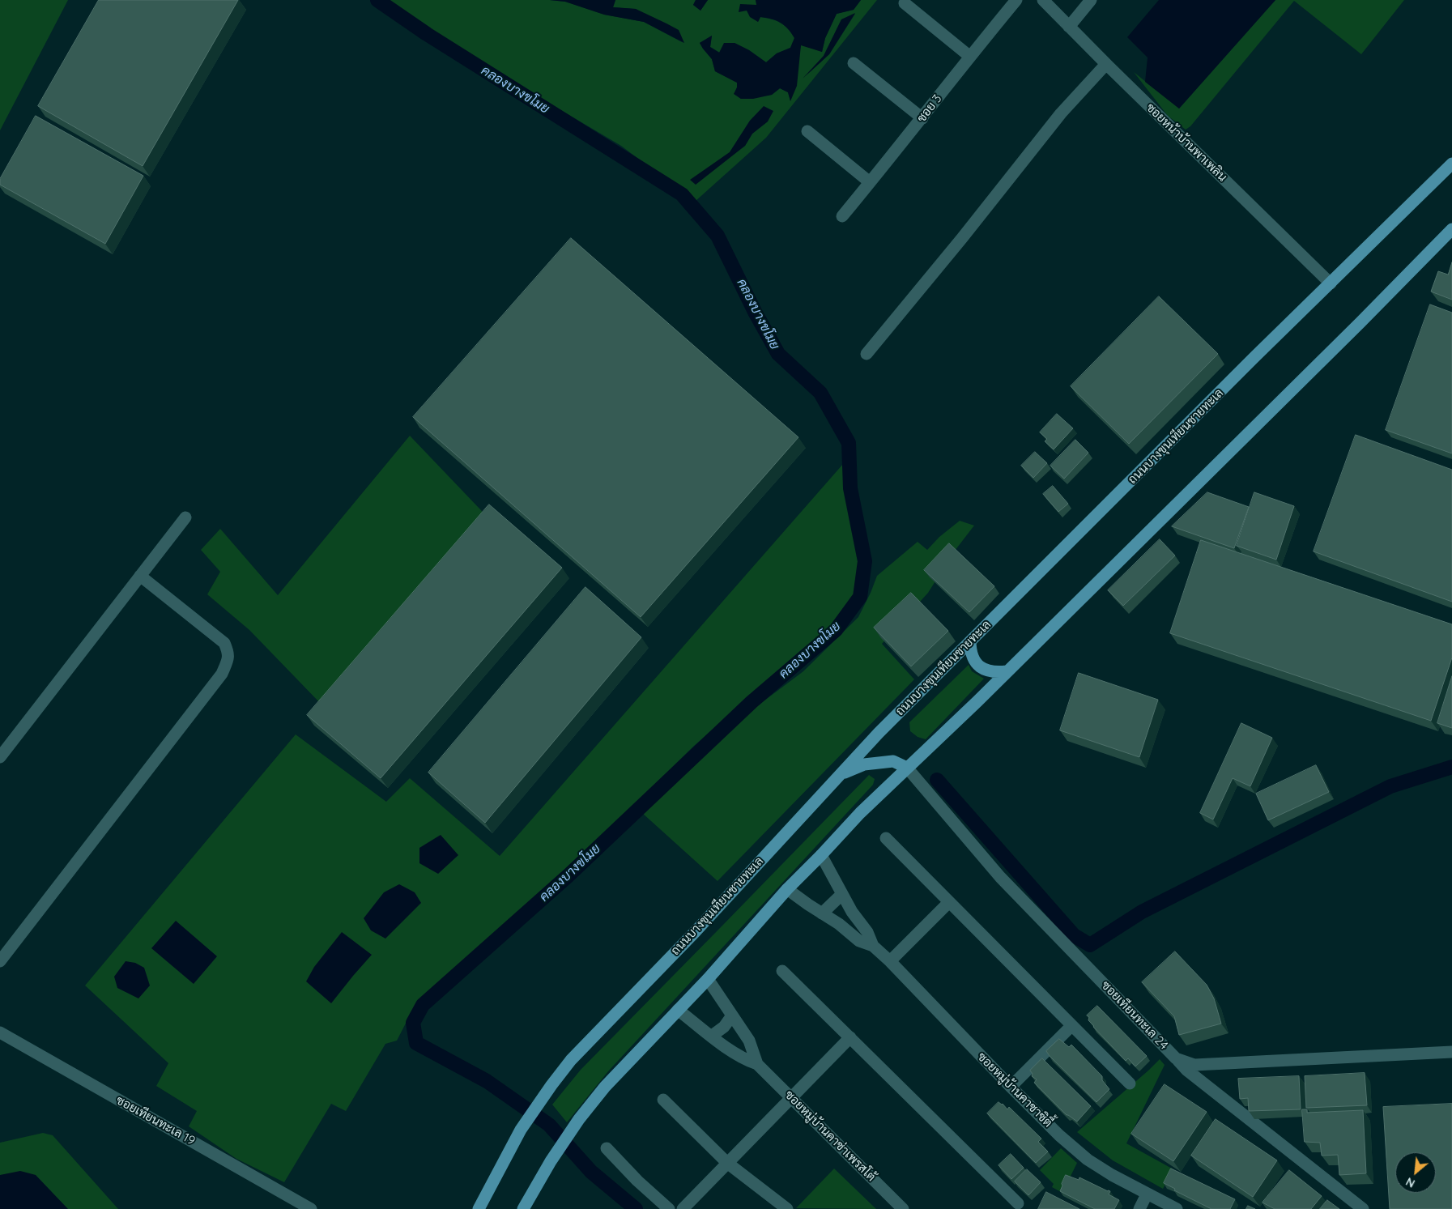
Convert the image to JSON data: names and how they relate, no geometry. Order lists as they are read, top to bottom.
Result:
{
  "streets": {
    "main road": ["ถนนบางขุนเทียนชายทะเล"],
    "street": [
      "ซอย 3",
      "ซอยหน้าบ้านพาเพลิน",
      "ซอยเทียนทะเล 24",
      "ซอยหมู่บ้านคาซาซิตี้",
      "ซอยเทียนทะเล 19",
      "ซอยหมู่บ้านคาซ่าเพรสโต้"
    ]
  },
  "crossings": [
    ["ซอยหน้าบ้านพาเพลิน", "ถนนบางขุนเทียนชายทะเล"]
  ],
  "water": ["คลองบางขโมย"],
  "north": "bottom left"
}
